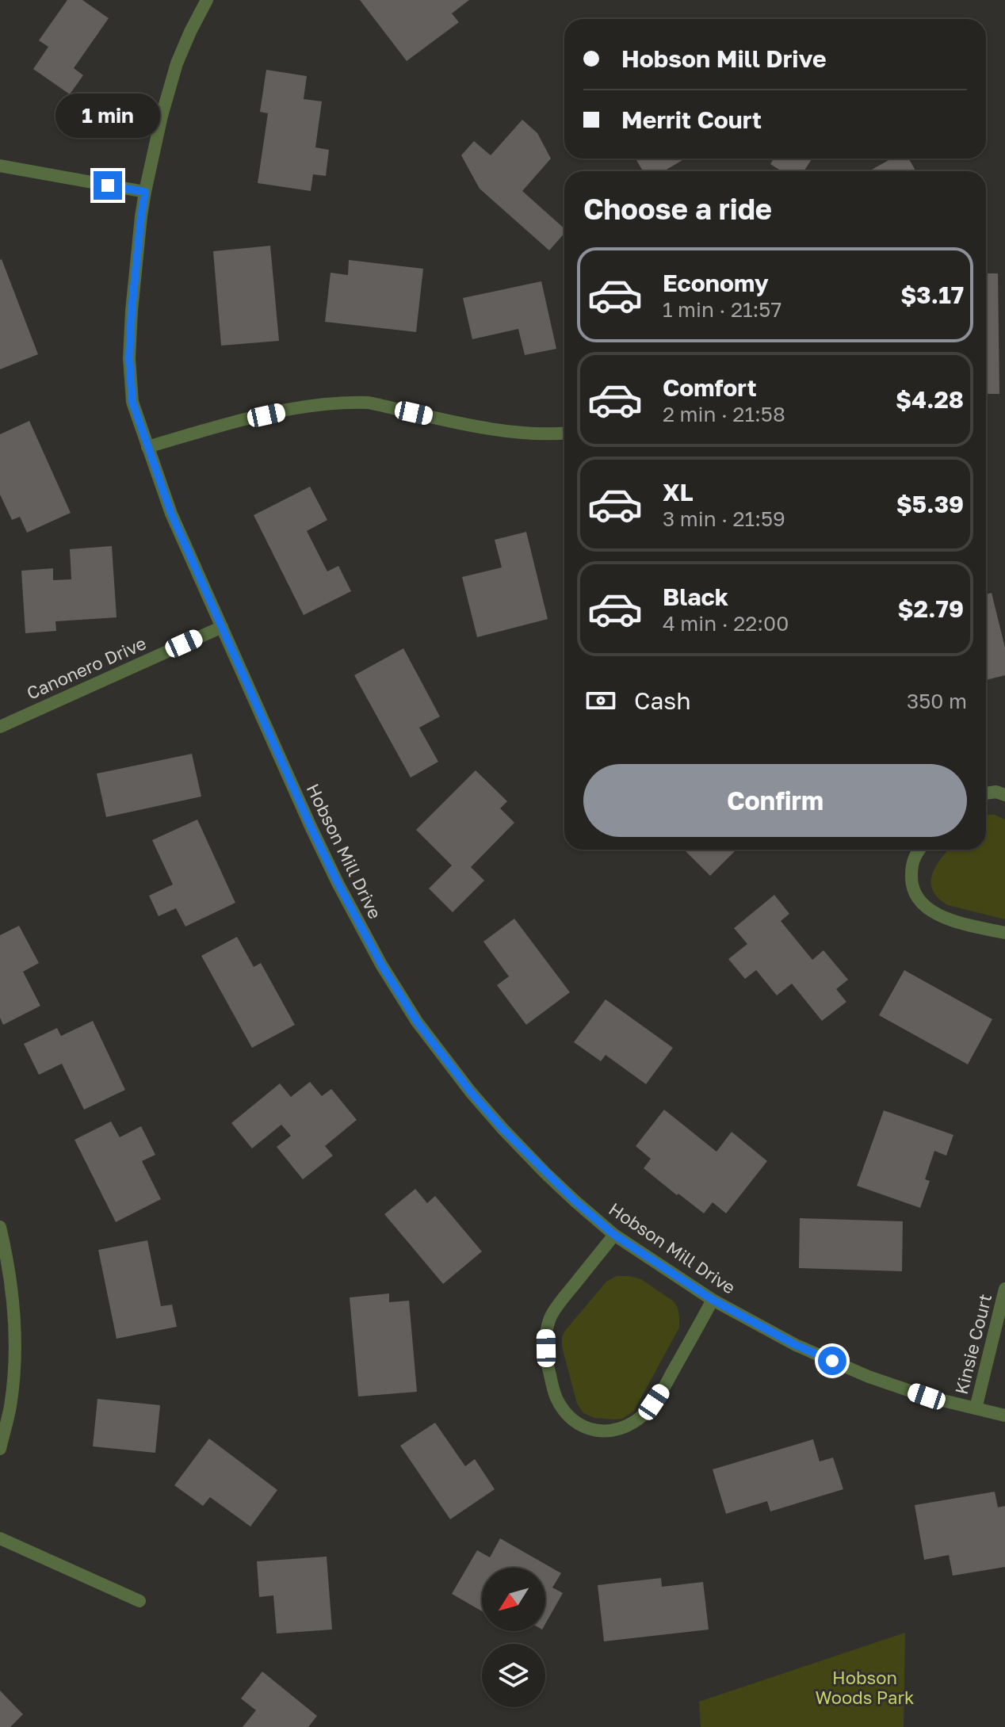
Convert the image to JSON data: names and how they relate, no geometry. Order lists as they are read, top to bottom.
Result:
{
  "streets": {
    "street": ["Canonero Drive", "Hobson Mill Drive", "Kinsie Court"]
  },
  "crossings": [
    ["Canonero Drive", "Hobson Mill Drive"],
    ["Hobson Mill Drive", "Kinsie Court"]
  ],
  "parks": ["Hobson Woods Park"],
  "north": "bottom left",
  "page": {
    "banner": ["Hobson Mill Drive", "Merrit Court"],
    "bubble": "1 min",
    "heading": "Choose a ride",
    "list": [
      {
        "name": "Economy",
        "note": "1 min · 21:57",
        "value": "$3.17"
      },
      {
        "name": "Comfort",
        "note": "2 min · 21:58",
        "value": "$4.28"
      },
      {
        "name": "XL",
        "note": "3 min · 21:59",
        "value": "$5.39"
      },
      {
        "name": "Black",
        "note": "4 min · 22:00",
        "value": "$2.79"
      }
    ],
    "pay": ["Cash", "350 m"],
    "buttons": "Confirm"
  }
}
